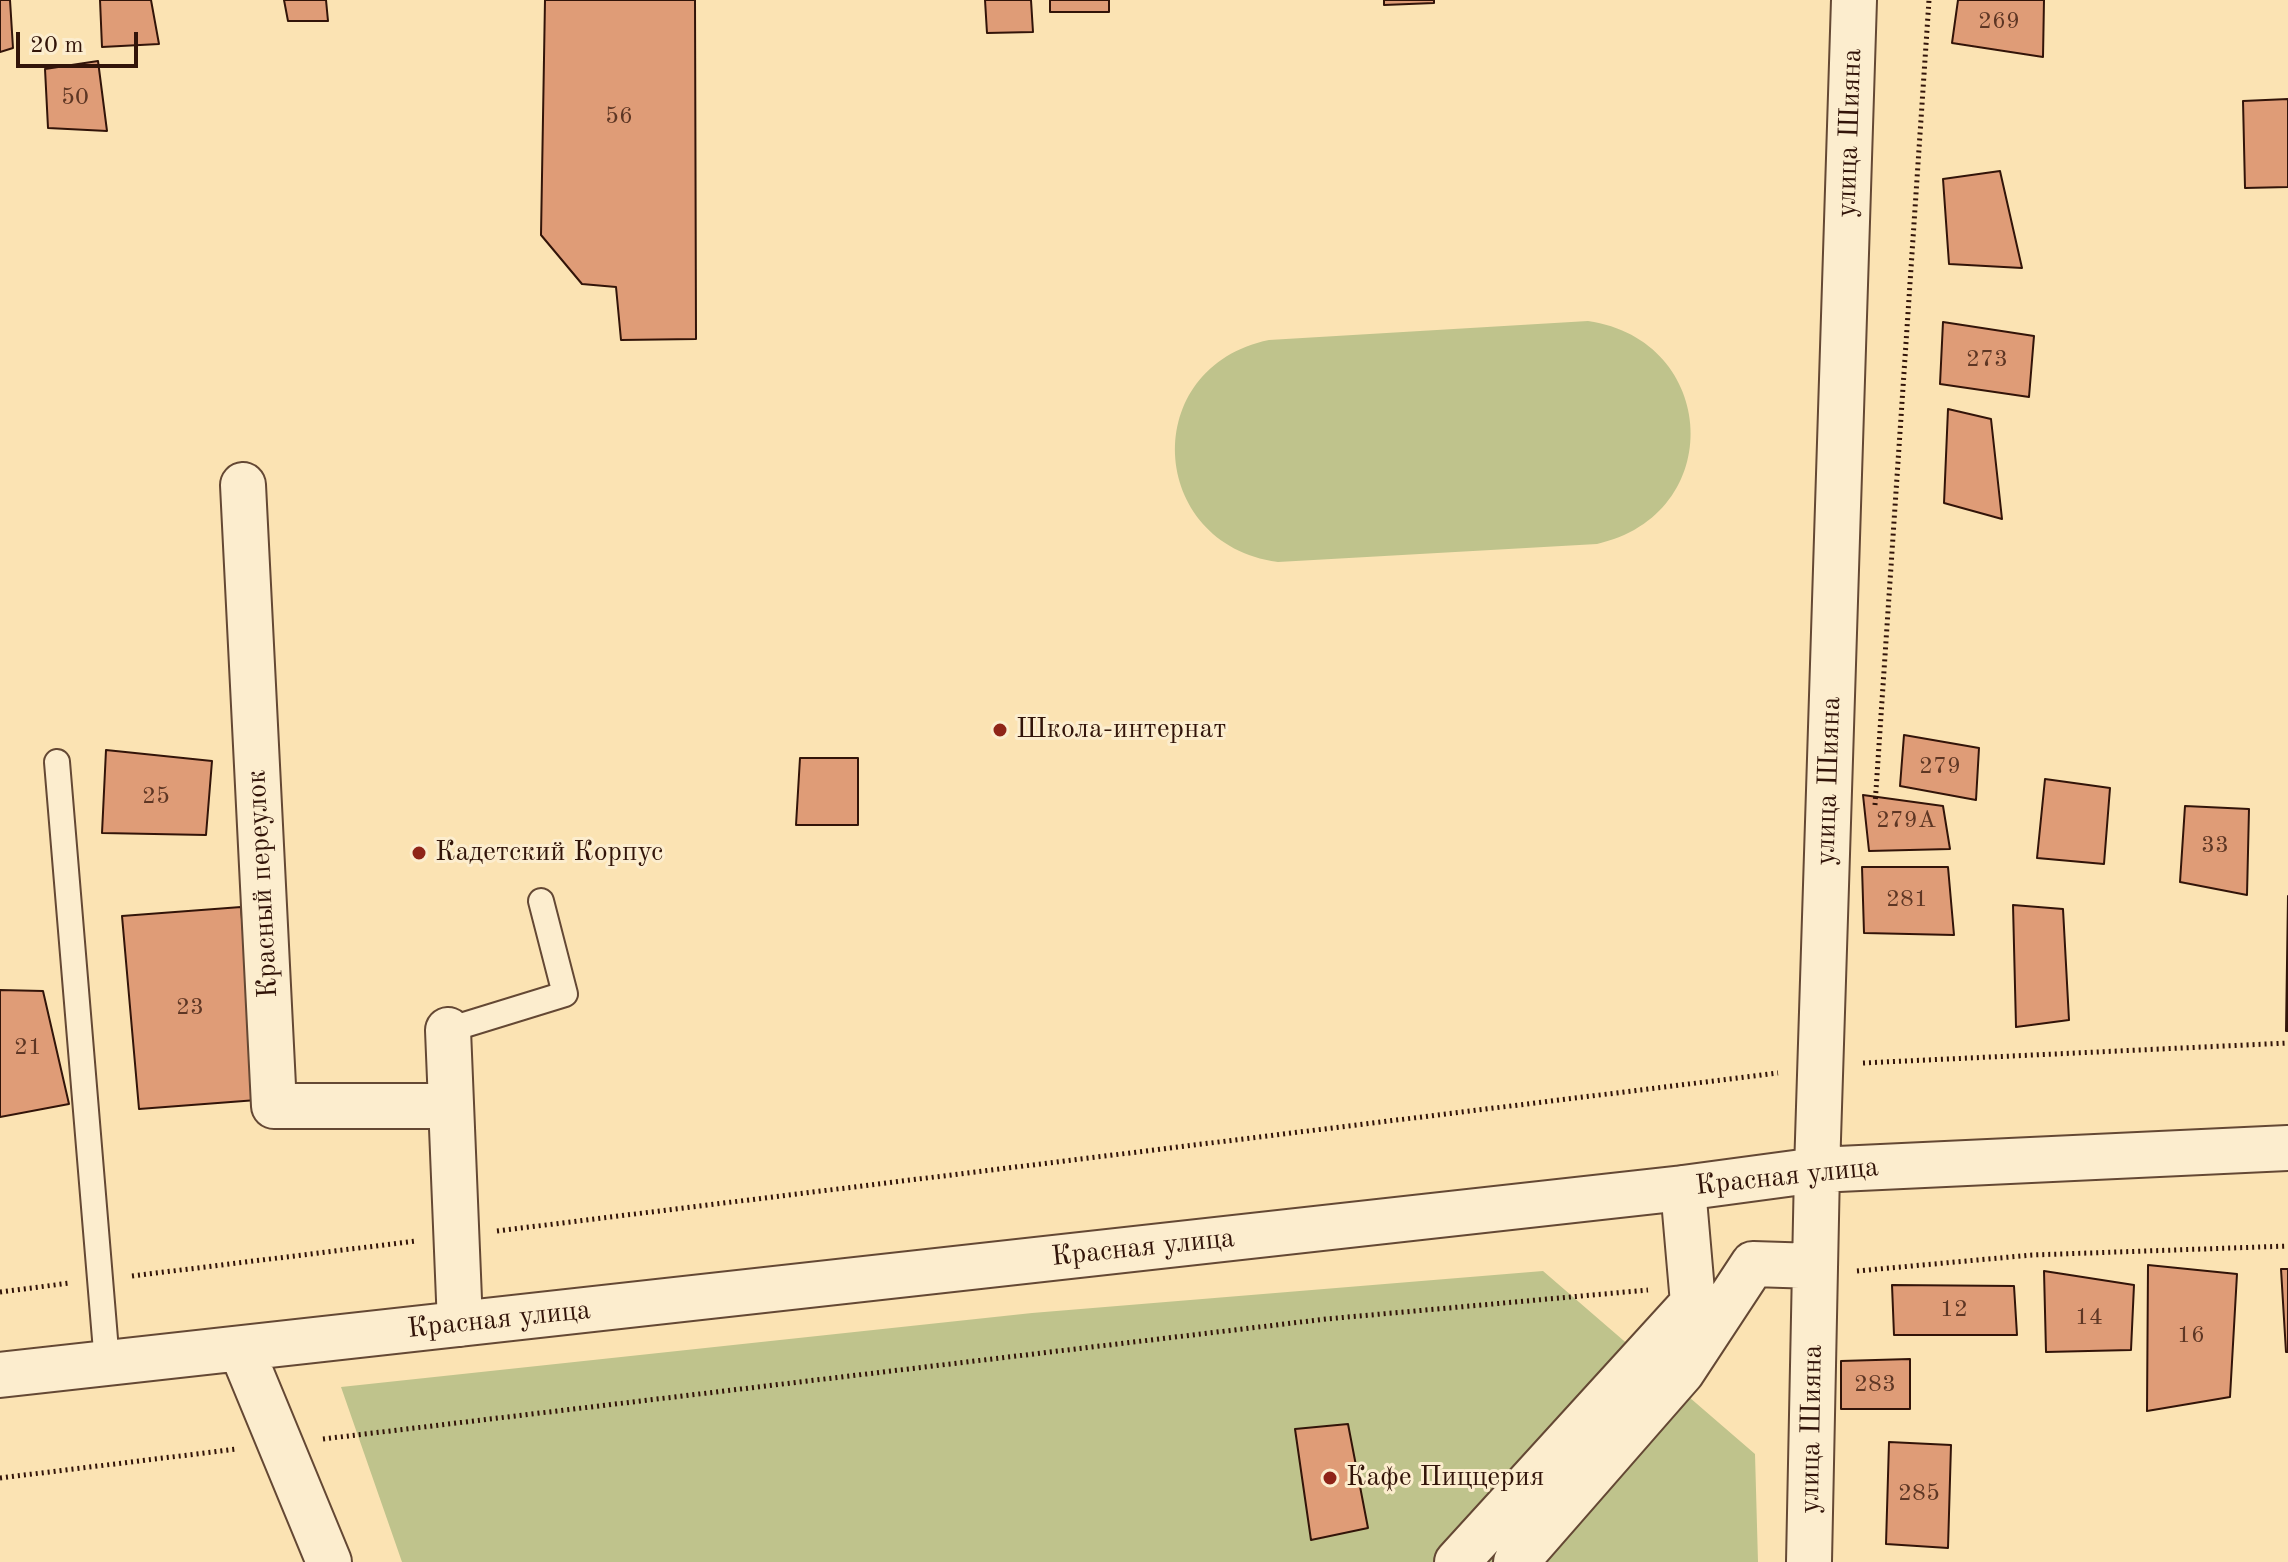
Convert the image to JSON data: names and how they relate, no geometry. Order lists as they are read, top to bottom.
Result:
{
  "streets": {
    "street": ["улица Шияна", "Красный переулок", "Красная улица"]
  },
  "crossings": [
    ["улица Шияна", "Красная улица"]
  ],
  "places": ["Школа-интернат", "Кадетский Корпус", "Кафе Пиццерия"],
  "house_numbers": [
    "269",
    "50",
    "56",
    "273",
    "279",
    "25",
    "279А",
    "33",
    "281",
    "23",
    "21",
    "12",
    "14",
    "16",
    "283",
    "285"
  ],
  "scale_bar": "20 m"
}
